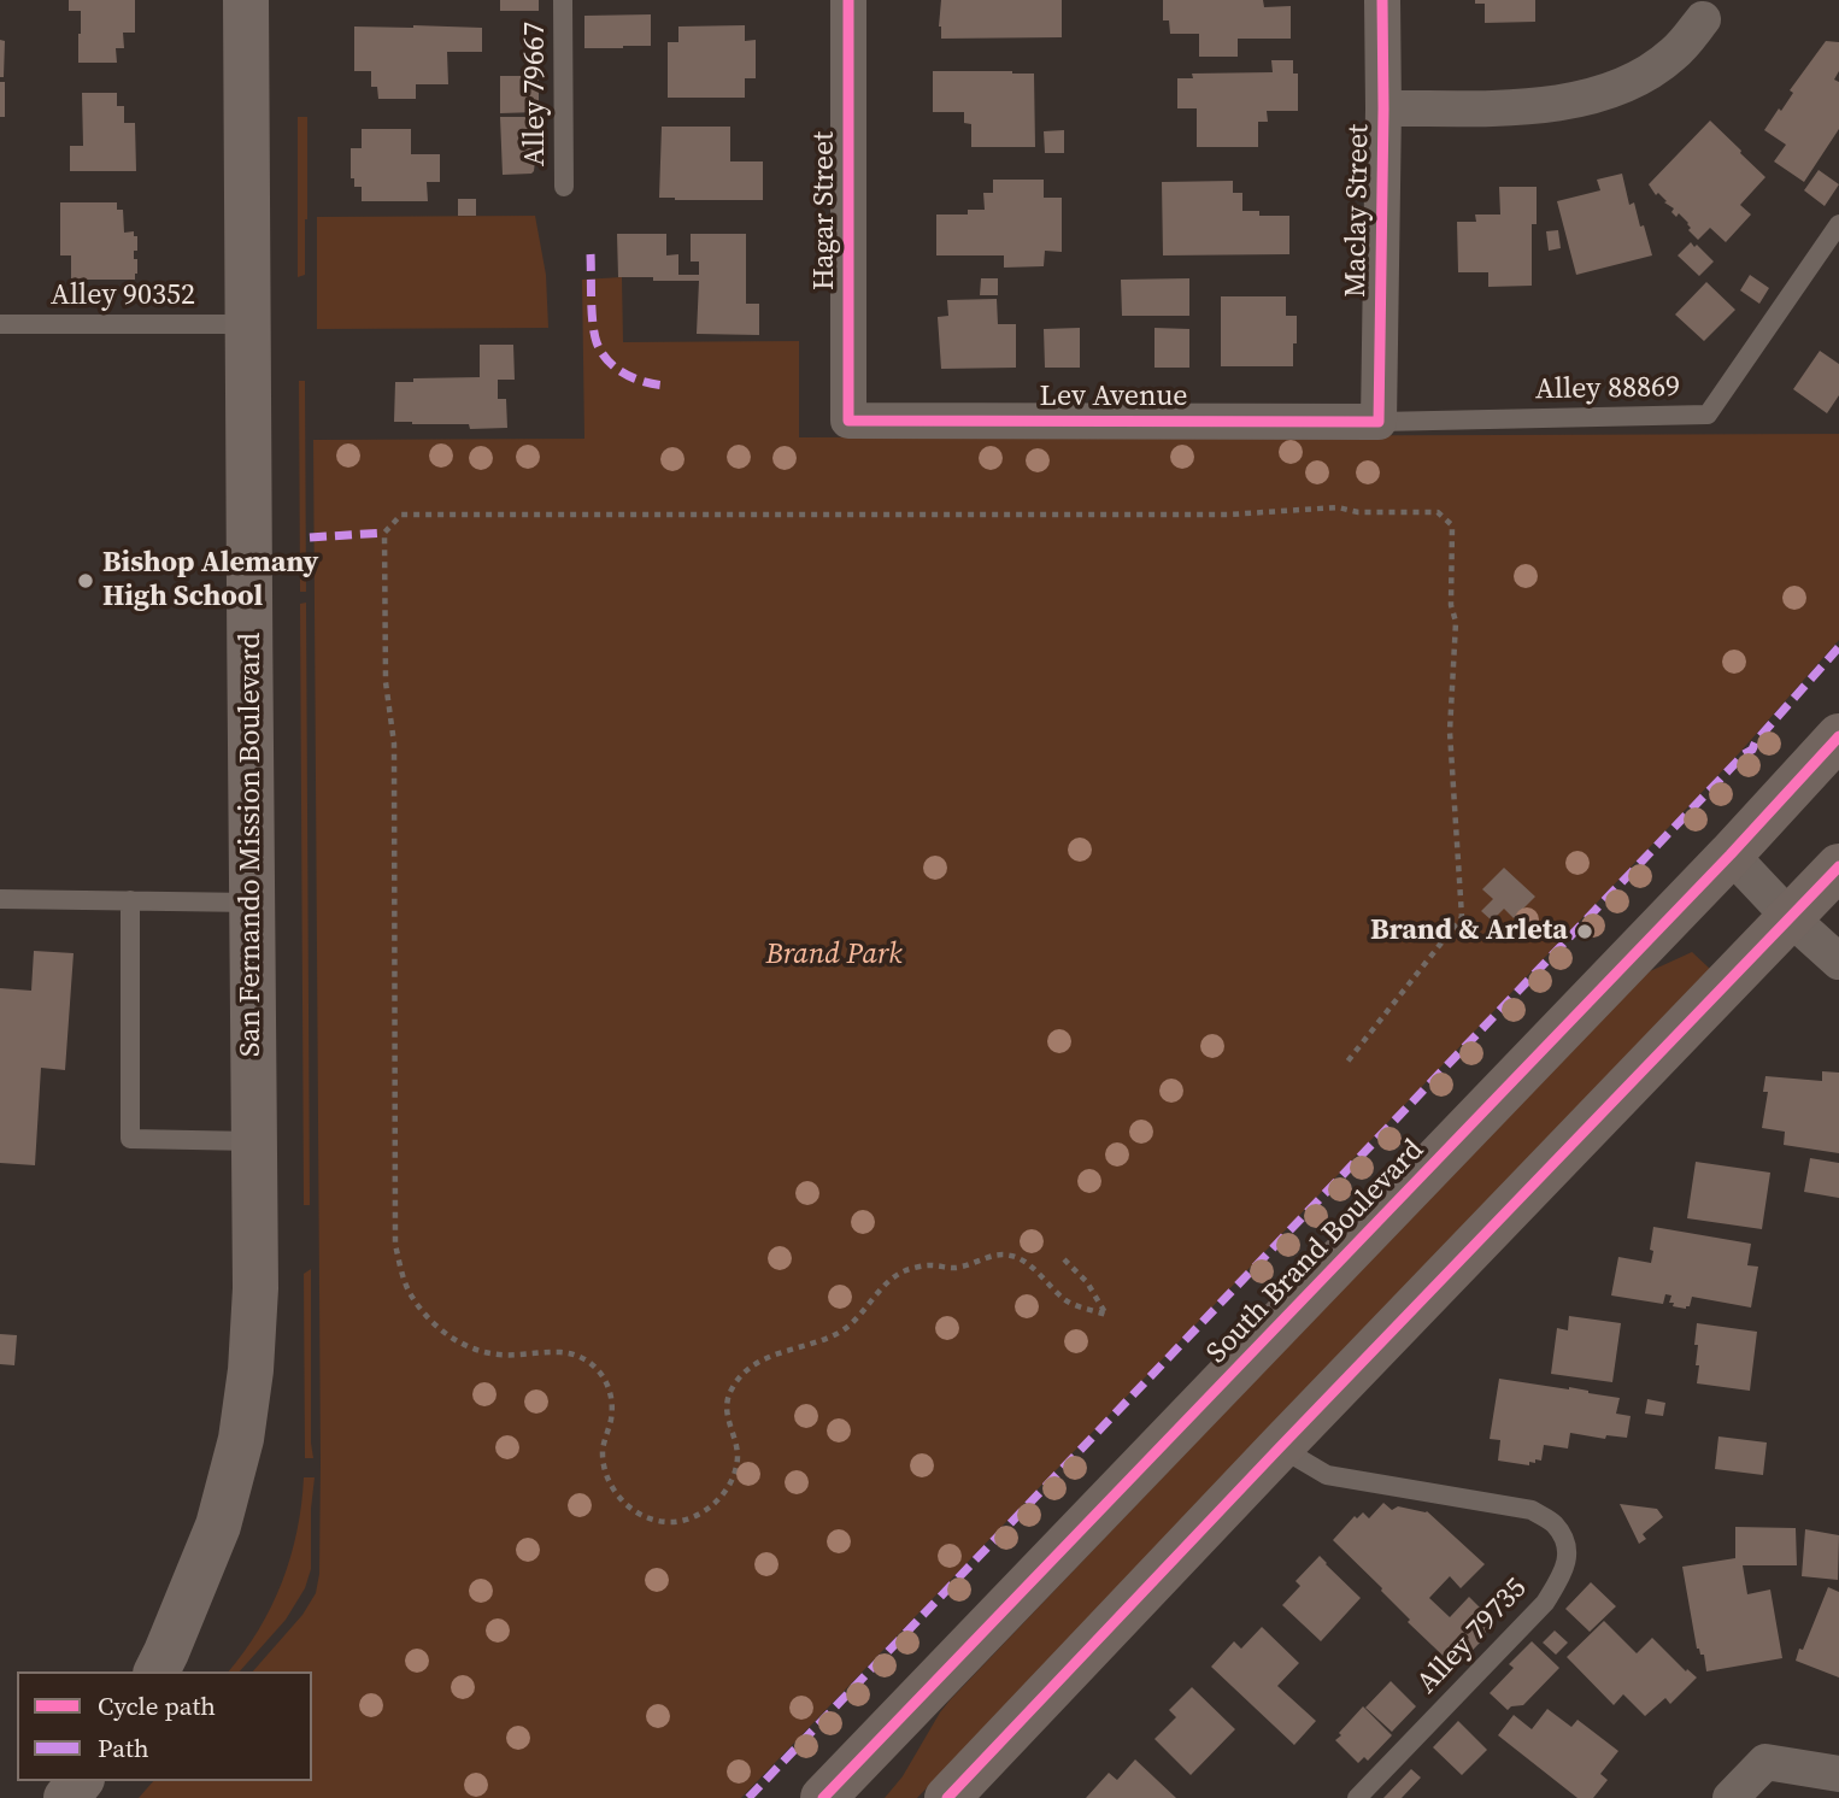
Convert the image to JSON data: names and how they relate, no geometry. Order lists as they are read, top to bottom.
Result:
{
  "streets": {
    "main road": ["San Fernando Mission Boulevard", "South Brand Boulevard"],
    "street": ["Hagar Street", "Maclay Street", "Lev Avenue"],
    "lane": [
      "Alley 79667",
      "Alley 90352",
      "Alley 88869",
      "Alley 79735"
    ]
  },
  "crossings": [
    ["Hagar Street", "Lev Avenue"],
    ["Maclay Street", "Alley 88869"],
    ["Maclay Street", "Lev Avenue"],
    ["Alley 90352", "San Fernando Mission Boulevard"],
    ["Alley 88869", "Lev Avenue"]
  ],
  "parks": ["Brand Park"],
  "places": ["Bishop Alemany High School", "Brand & Arleta"],
  "legend": ["Cycle path", "Path"]
}
